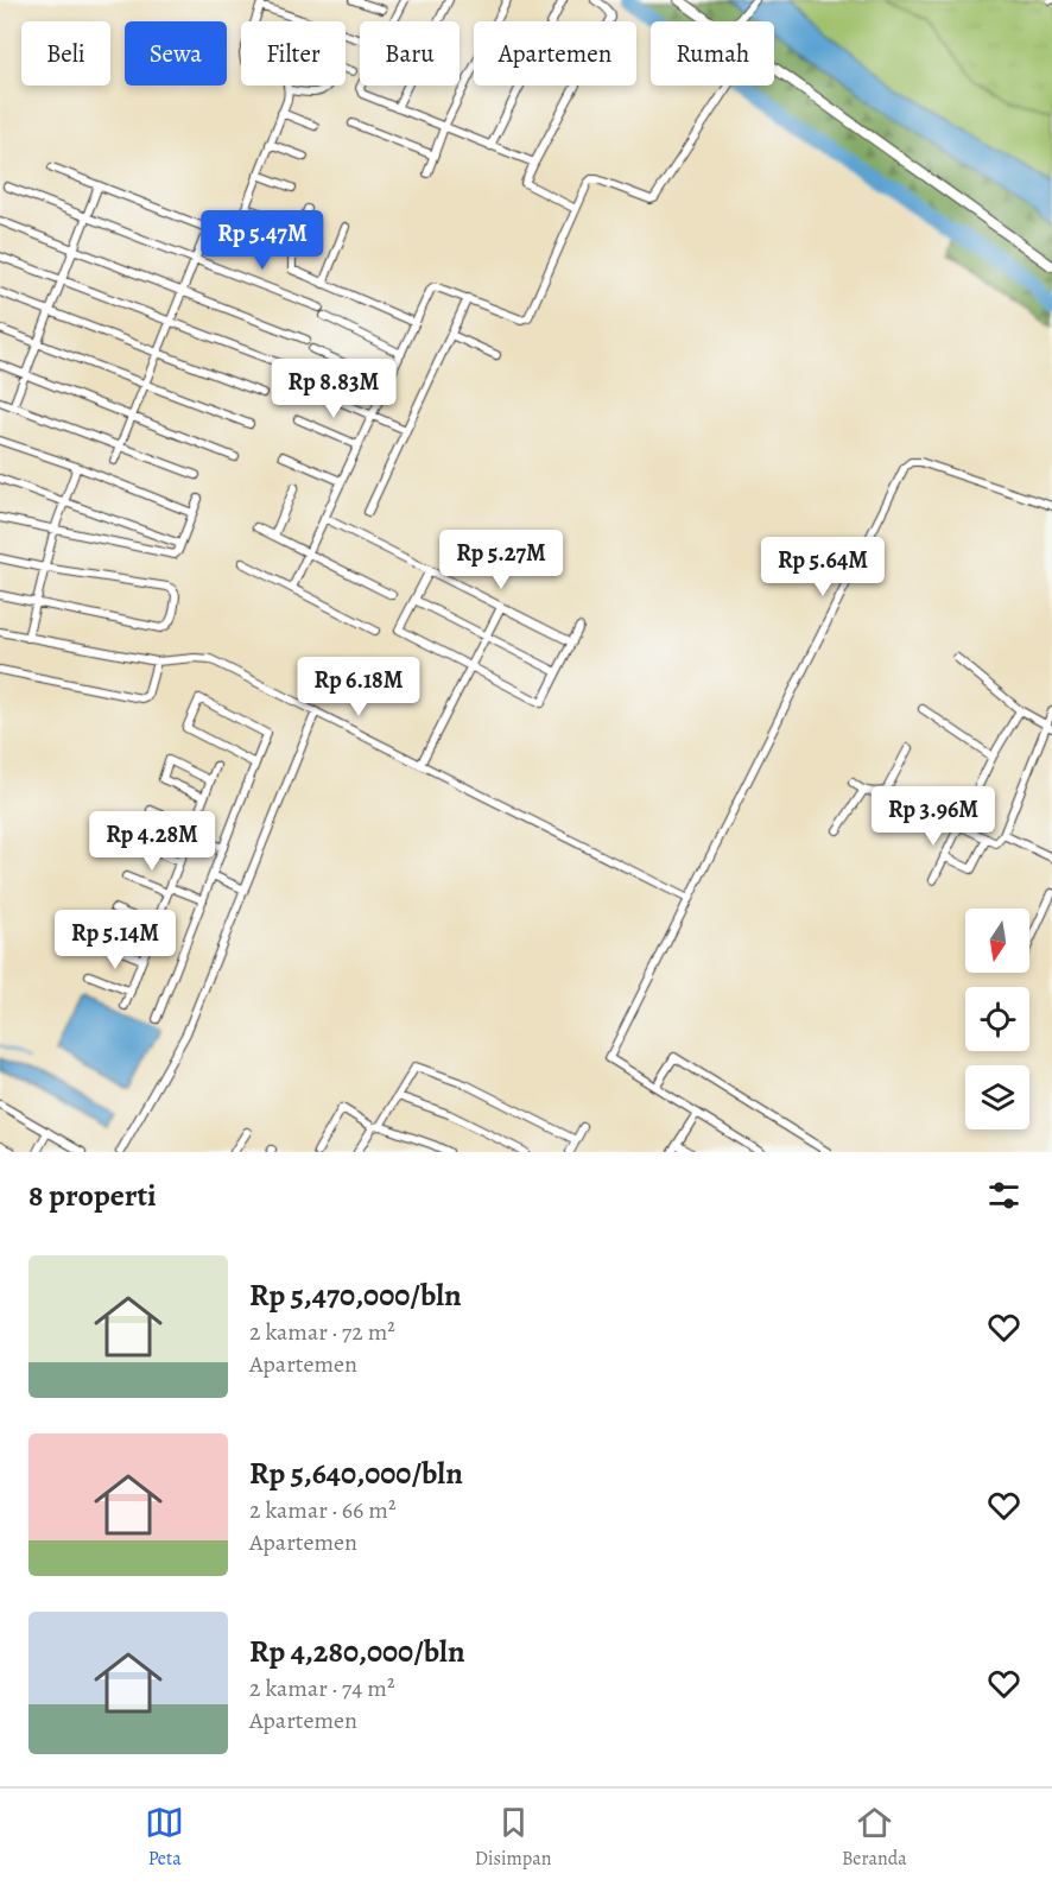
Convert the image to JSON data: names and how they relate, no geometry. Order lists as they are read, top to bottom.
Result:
{
  "north": "bottom",
  "page": {
    "chip": [
      "Beli",
      "Sewa",
      "Filter",
      "Baru",
      "Apartemen",
      "Rumah"
    ],
    "price": [
      "Rp 5.47M",
      "Rp 8.83M",
      "Rp 5.27M",
      "Rp 5.64M",
      "Rp 6.18M",
      "Rp 3.96M",
      "Rp 4.28M",
      "Rp 5.14M"
    ],
    "heading": "8 properti",
    "list": [
      {
        "name": "Rp 5,470,000/bln",
        "note": "2 kamar · 72 m² · Apartemen"
      },
      {
        "name": "Rp 5,640,000/bln",
        "note": "2 kamar · 66 m² · Apartemen"
      },
      {
        "name": "Rp 4,280,000/bln",
        "note": "2 kamar · 74 m² · Apartemen"
      }
    ],
    "tabs": ["Peta", "Disimpan", "Beranda"]
  }
}
